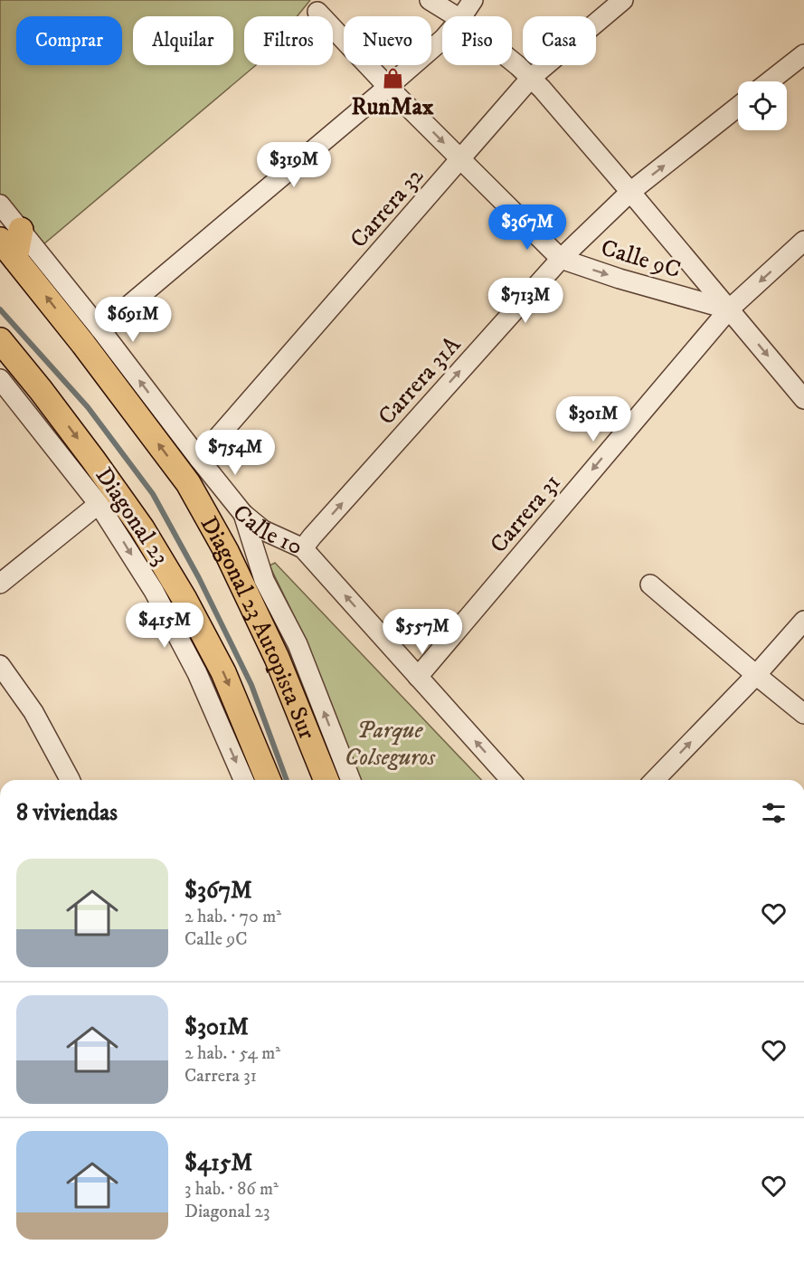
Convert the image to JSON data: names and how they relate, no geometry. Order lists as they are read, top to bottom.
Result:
{
  "streets": {
    "main road": ["Calle 10", "Diagonal 23 Autopista Sur"],
    "street": [
      "Carrera 32",
      "Calle 9C",
      "Carrera 31A",
      "Carrera 31",
      "Diagonal 23"
    ]
  },
  "crossings": [
    ["Carrera 32", "Calle 9C"],
    ["Carrera 32", "Calle 10"],
    ["Calle 9C", "Carrera 31A"],
    ["Calle 9C", "Carrera 31"],
    ["Carrera 31A", "Calle 10"],
    ["Carrera 31", "Calle 10"],
    ["Calle 10", "Diagonal 23 Autopista Sur"]
  ],
  "one_way": ["Carrera 31A", "Carrera 31"],
  "parks": ["Parque Colseguros"],
  "places": {
    "shop": ["RunMax"]
  },
  "page": {
    "chip": [
      "Comprar",
      "Alquilar",
      "Filtros",
      "Nuevo",
      "Piso",
      "Casa"
    ],
    "price": [
      "$319M",
      "$367M",
      "$713M",
      "$691M",
      "$301M",
      "$754M",
      "$415M",
      "$557M"
    ],
    "heading": "8 viviendas",
    "list": [
      {
        "name": "$367M",
        "note": "2 hab. · 70 m² · Calle 9C"
      },
      {
        "name": "$301M",
        "note": "2 hab. · 54 m² · Carrera 31"
      },
      {
        "name": "$415M",
        "note": "3 hab. · 86 m² · Diagonal 23"
      }
    ]
  }
}
